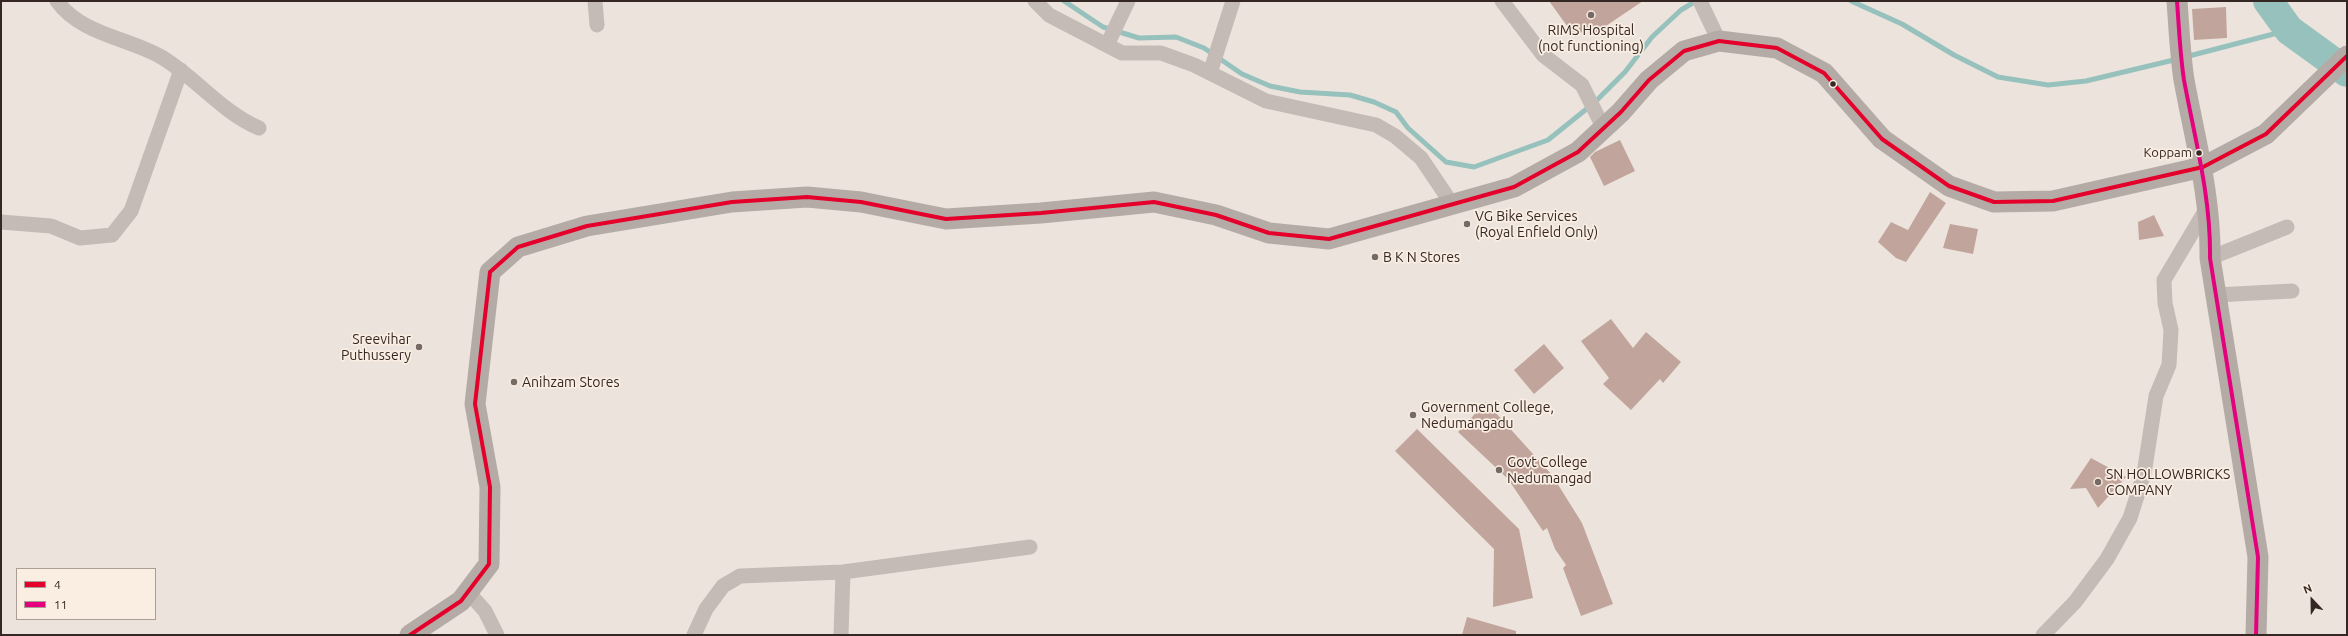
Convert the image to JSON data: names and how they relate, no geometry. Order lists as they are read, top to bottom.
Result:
{
  "places": [
    "RIMS Hospital (not functioning)",
    "Koppam",
    "VG Bike Services (Royal Enfield Only)",
    "B K N Stores",
    "Sreevihar Puthussery",
    "Anihzam Stores",
    "Government College, Nedumangadu",
    "Govt College Nedumangad",
    "SN HOLLOWBRICKS COMPANY"
  ],
  "lines": ["transit line 11", "transit line 4"],
  "legend": ["4", "11"],
  "north": "top"
}
